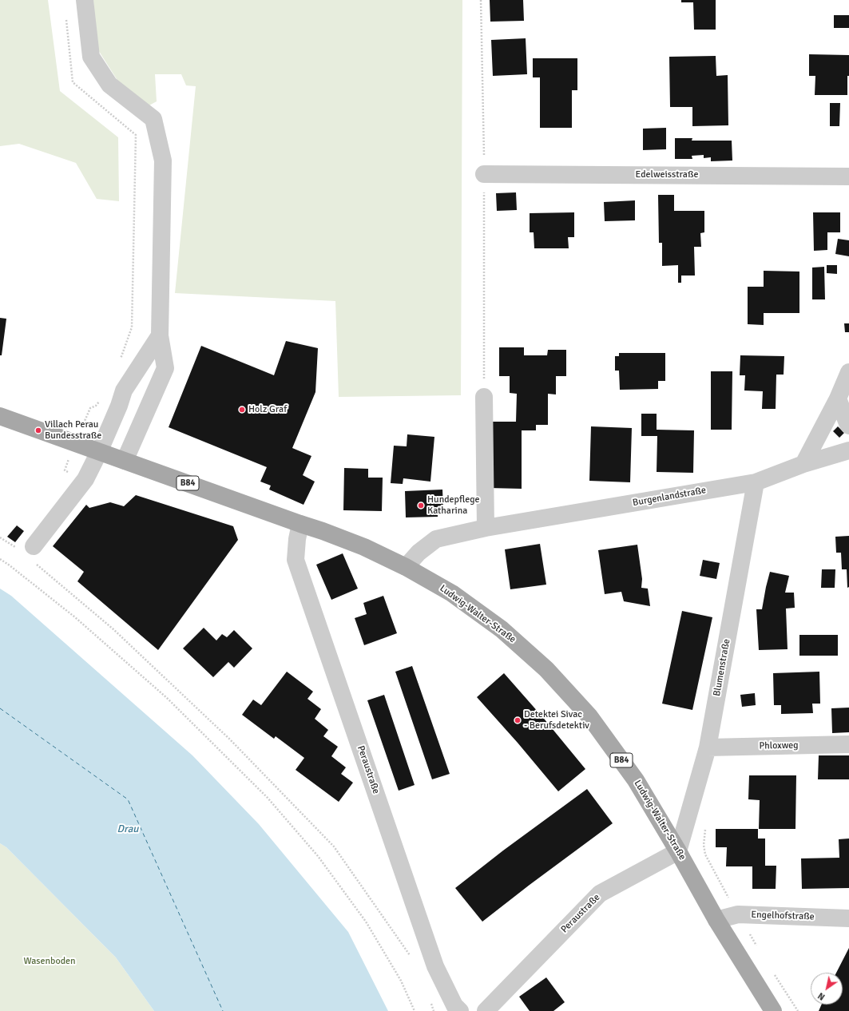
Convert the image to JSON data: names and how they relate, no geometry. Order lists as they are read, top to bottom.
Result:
{
  "streets": {
    "main road": ["B84", "Ludwig-Walter-Straße"],
    "street": [
      "Edelweisstraße",
      "Burgenlandstraße",
      "Blumenstraße",
      "Phloxweg",
      "Peraustraße",
      "Engelhofstraße"
    ]
  },
  "crossings": [
    ["Burgenlandstraße", "Ludwig-Walter-Straße"],
    ["Burgenlandstraße", "Blumenstraße"],
    ["Ludwig-Walter-Straße", "Blumenstraße"],
    ["Ludwig-Walter-Straße", "Peraustraße"],
    ["Ludwig-Walter-Straße", "Engelhofstraße"],
    ["Blumenstraße", "Phloxweg"],
    ["Blumenstraße", "Peraustraße"]
  ],
  "water": ["Drau"],
  "parks": ["Wasenboden"],
  "places": [
    "Holz Graf",
    "Villach Perau Bundesstraße",
    "Hundepflege Katharina",
    "Detektei Sivac - Berufsdetektiv"
  ],
  "north": "bottom left"
}
